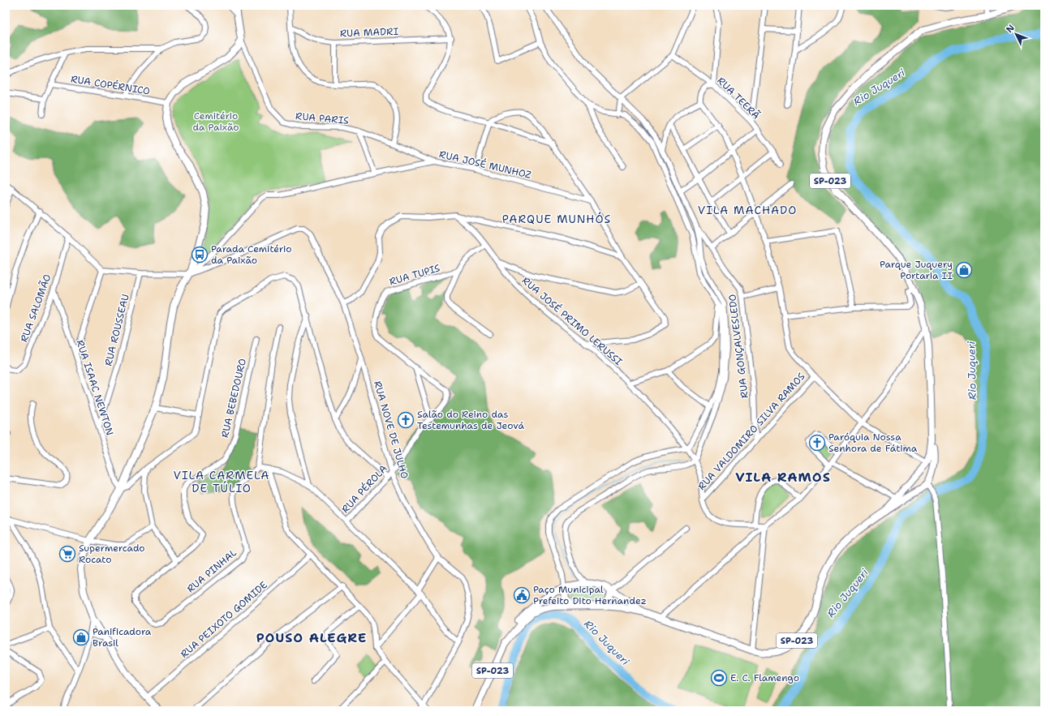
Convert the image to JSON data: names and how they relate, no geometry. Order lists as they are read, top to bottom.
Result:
{
  "streets": {
    "main road": ["SP-023"],
    "street": [
      "RUA MADRI",
      "RUA COPÉRNICO",
      "RUA TEERÃ",
      "RUA PARIS",
      "RUA JOSÉ MUNHOZ",
      "RUA TUPIS",
      "RUA SALOMÃO",
      "RUA JOSÉ PRIMO LERUSSI",
      "RUA ROUSSEAU",
      "RUA GONÇALVESLEDO",
      "RUA ISAAC NEWTON",
      "RUA BEBEDOURO",
      "RUA NOVE DE JULHO",
      "RUA VALDOMIRO SILVA RAMOS",
      "RUA PÉROLA",
      "RUA PINHAL",
      "RUA PEIXOTO GOMIDE"
    ]
  },
  "crossings": [
    ["RUA PARIS", "RUA JOSÉ MUNHOZ"],
    ["RUA TUPIS", "RUA PÉROLA"],
    ["RUA SALOMÃO", "RUA ISAAC NEWTON"],
    ["RUA JOSÉ PRIMO LERUSSI", "RUA VALDOMIRO SILVA RAMOS"],
    ["RUA ROUSSEAU", "RUA ISAAC NEWTON"],
    ["RUA GONÇALVESLEDO", "RUA VALDOMIRO SILVA RAMOS"],
    ["RUA BEBEDOURO", "RUA PINHAL"],
    ["RUA NOVE DE JULHO", "RUA PÉROLA"]
  ],
  "districts": [
    "VILA MACHADO",
    "PARQUE MUNHÓS",
    "VILA CARMELA DE TÚLIO",
    "VILA RAMOS",
    "POUSO ALEGRE"
  ],
  "water": ["Rio Juqueri"],
  "parks": ["Cemitério da Paixão"],
  "places": {
    "bus stop": ["Parada Cemitério da Paixão"],
    "shop": ["Parque Juquery Portaria II", "Panificadora Brasil"],
    "church": ["Salão do Reino das Testemunhas de Jeová", "Paróquia Nossa Senhora de Fátima"],
    "supermarket": ["Supermercado Rocato"],
    "public building": ["Paço Municipal Prefeito Dito Hernandez"],
    "sports": ["E. C. Flamengo"]
  },
  "north": "top left"
}
